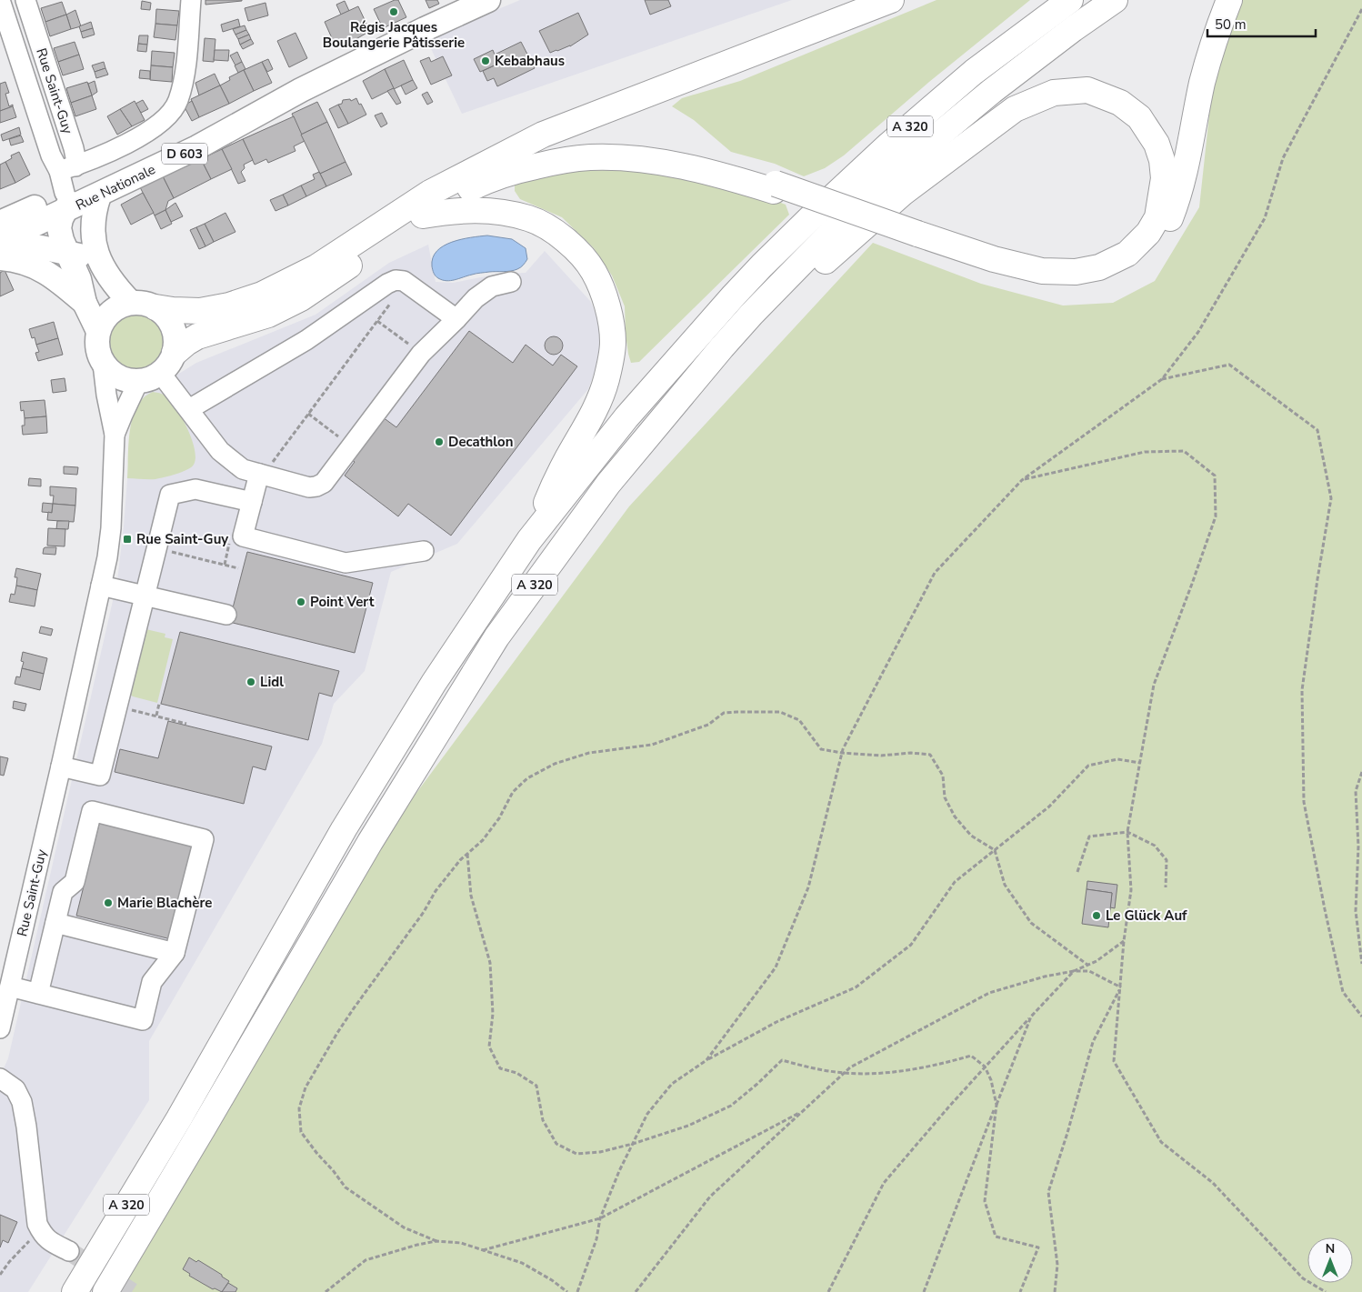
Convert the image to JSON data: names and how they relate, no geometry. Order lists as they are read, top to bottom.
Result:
{
  "streets": {
    "highway": ["A 320"],
    "main road": ["D 603", "Rue Nationale"],
    "street": ["Rue Saint-Guy"]
  },
  "crossings": [
    ["Rue Saint-Guy", "Rue Nationale"]
  ],
  "places": {
    "other": [
      "Régis Jacques Boulangerie Pâtisserie",
      "Kebabhaus",
      "Decathlon",
      "Point Vert",
      "Lidl",
      "Marie Blachère",
      "Le Glück Auf"
    ],
    "transit": ["Rue Saint-Guy"]
  },
  "scale_bar": "50 m",
  "north": "top"
}
